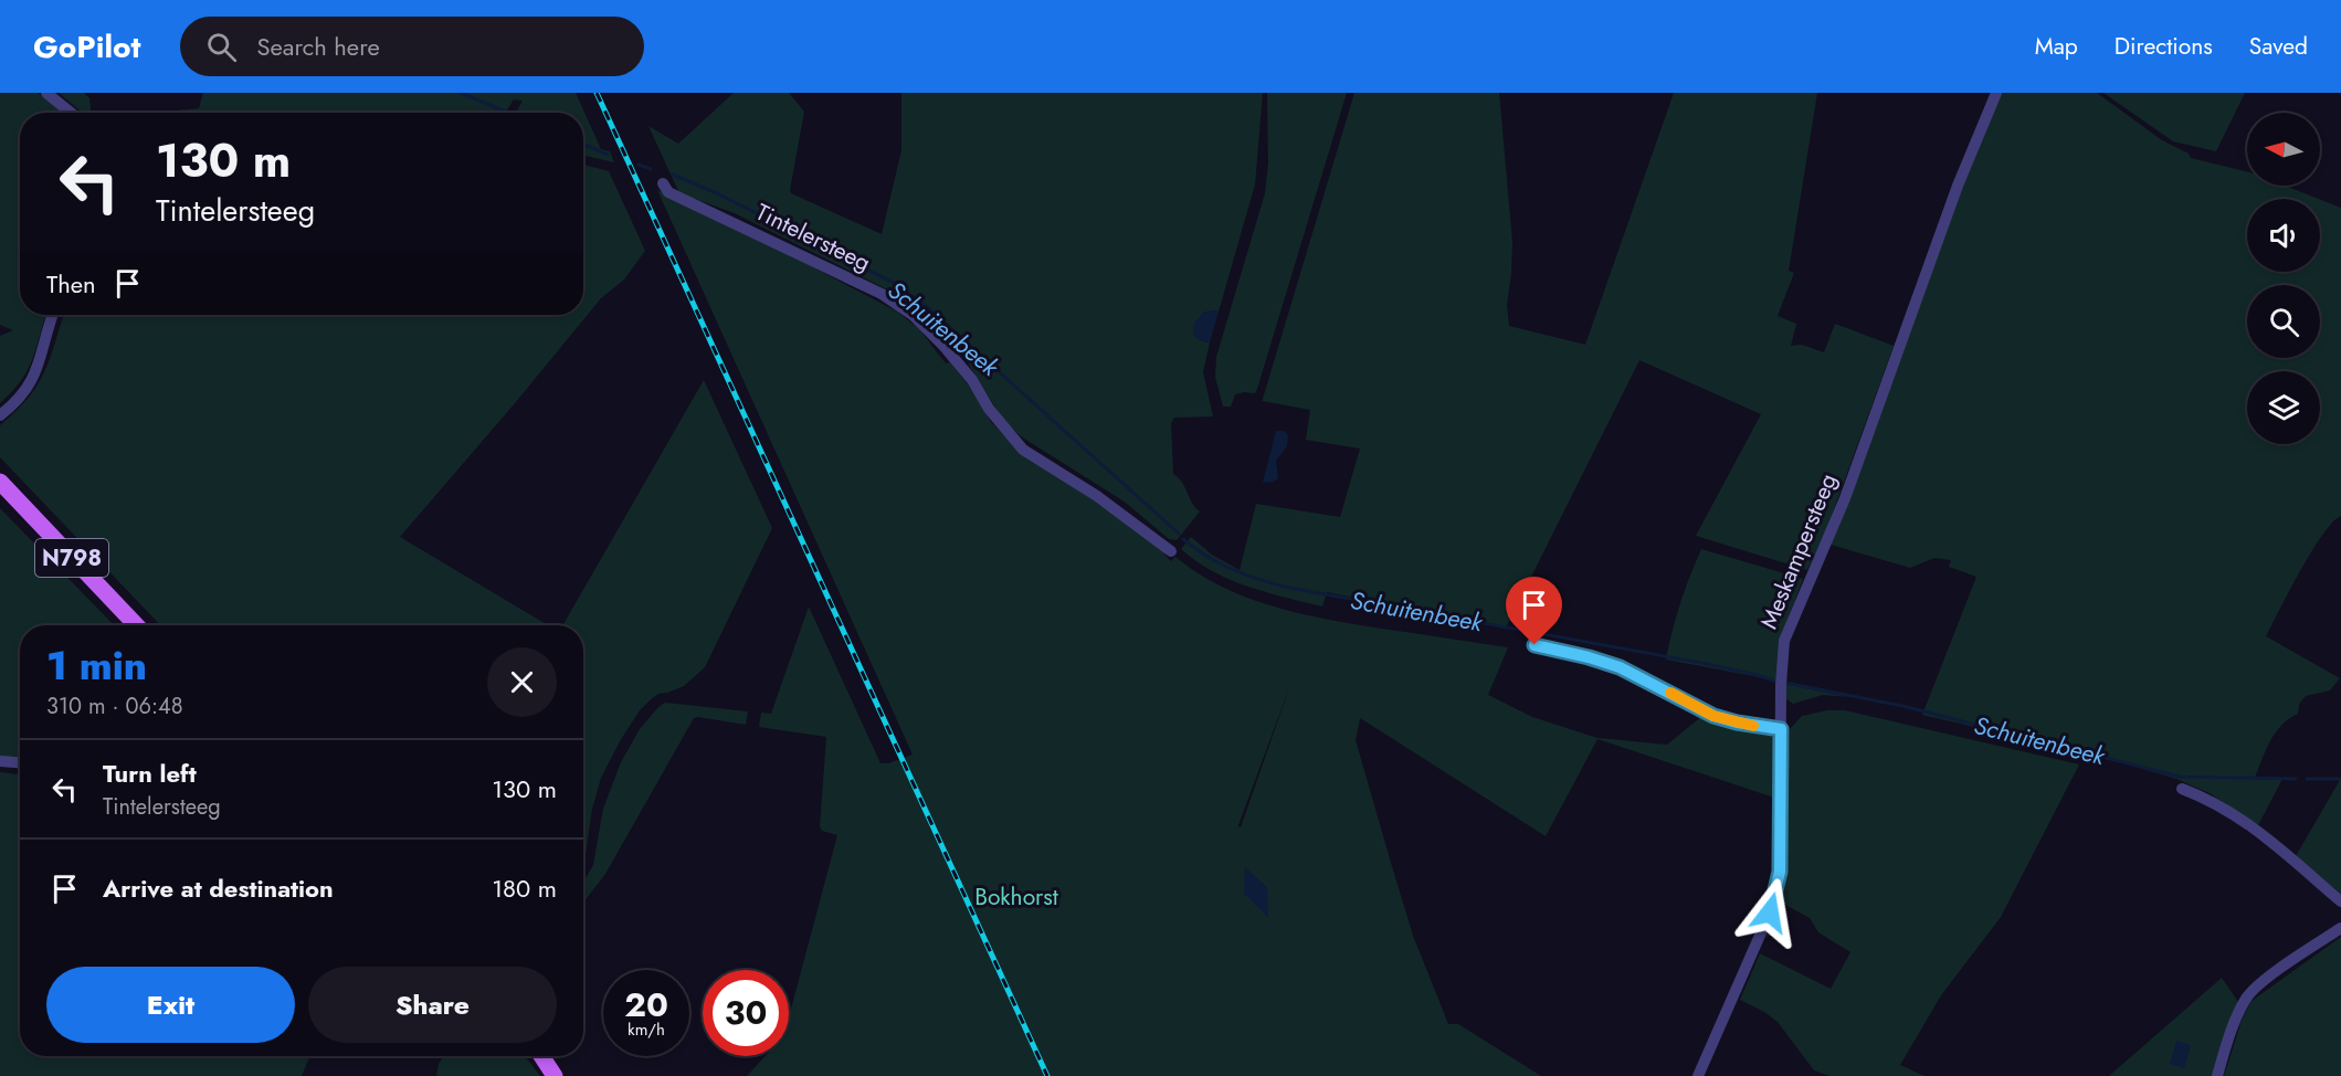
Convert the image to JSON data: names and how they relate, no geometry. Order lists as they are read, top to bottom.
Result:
{
  "streets": {
    "main road": ["N798"],
    "street": ["Tintelersteeg", "Meskampersteeg"]
  },
  "water": ["Schuitenbeek"],
  "parks": ["Bokhorst"],
  "north": "left",
  "page": {
    "header": "GoPilot",
    "search": "Search here",
    "nav": ["Map", "Directions", "Saved"],
    "turn": ["130 m", "Tintelersteeg"],
    "then": "Then",
    "heading": ["1 min", "310 m · 06:48"],
    "list": [
      {
        "name": "Turn left",
        "note": "Tintelersteeg",
        "value": "130 m"
      },
      {
        "name": "Arrive at destination",
        "value": "180 m"
      }
    ],
    "buttons": ["Exit", "Share"],
    "speed": "20 km/h",
    "limit": "30"
  }
}
